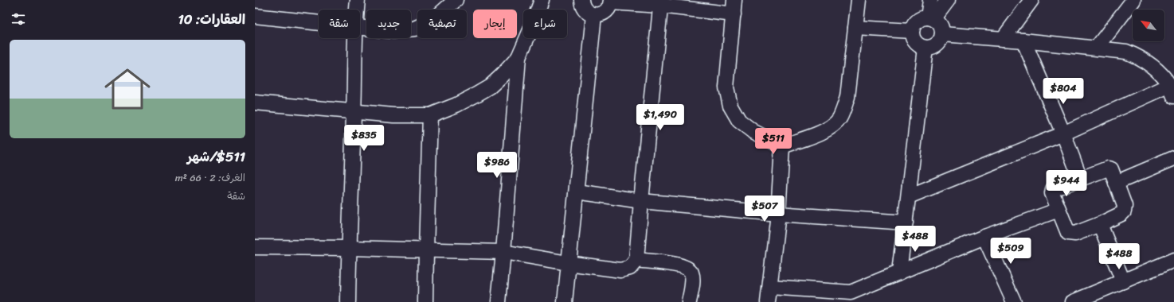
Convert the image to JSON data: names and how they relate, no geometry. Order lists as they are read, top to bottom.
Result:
{
  "north": "top left",
  "page": {
    "heading": "العقارات: 10",
    "chip": [
      "شراء",
      "إيجار",
      "تصفية",
      "جديد",
      "شقة"
    ],
    "list": [
      {
        "name": "$511/شهر",
        "note": "الغرف: 2 · 66 m² · شقة"
      }
    ],
    "price": [
      "$804",
      "$1,490",
      "$835",
      "$511",
      "$986",
      "$944",
      "$507",
      "$488",
      "$509",
      "$488"
    ]
  }
}
